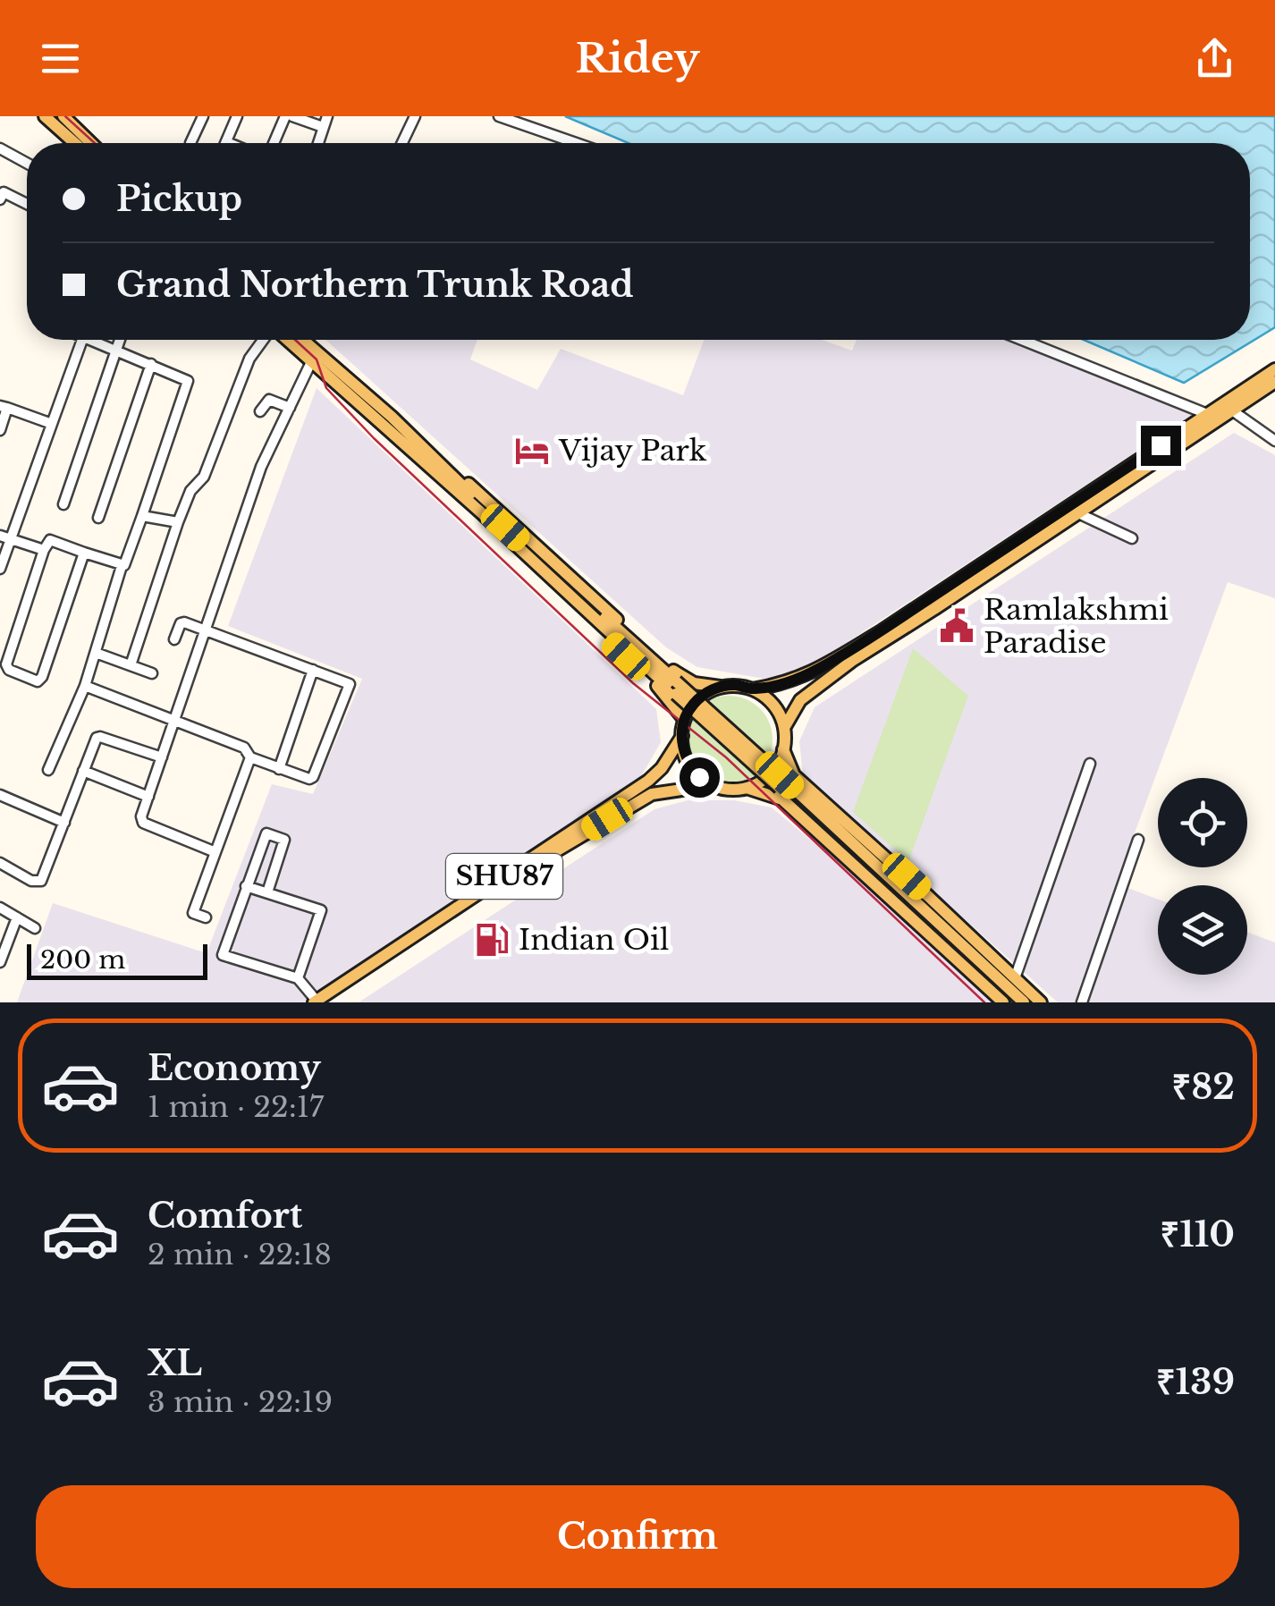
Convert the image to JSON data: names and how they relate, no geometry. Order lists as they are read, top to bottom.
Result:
{
  "streets": {
    "main road": ["SHU87"]
  },
  "places": {
    "hotel": ["Vijay Park"],
    "public building": ["Ramlakshmi Paradise"],
    "fuel station": ["Indian Oil"]
  },
  "scale_bar": "200 m",
  "page": {
    "header": "Ridey",
    "banner": ["Pickup", "Grand Northern Trunk Road"],
    "scale": "200 m",
    "list": [
      {
        "name": "Economy",
        "note": "1 min · 22:17",
        "value": "₹82"
      },
      {
        "name": "Comfort",
        "note": "2 min · 22:18",
        "value": "₹110"
      },
      {
        "name": "XL",
        "note": "3 min · 22:19",
        "value": "₹139"
      }
    ],
    "buttons": "Confirm"
  }
}
